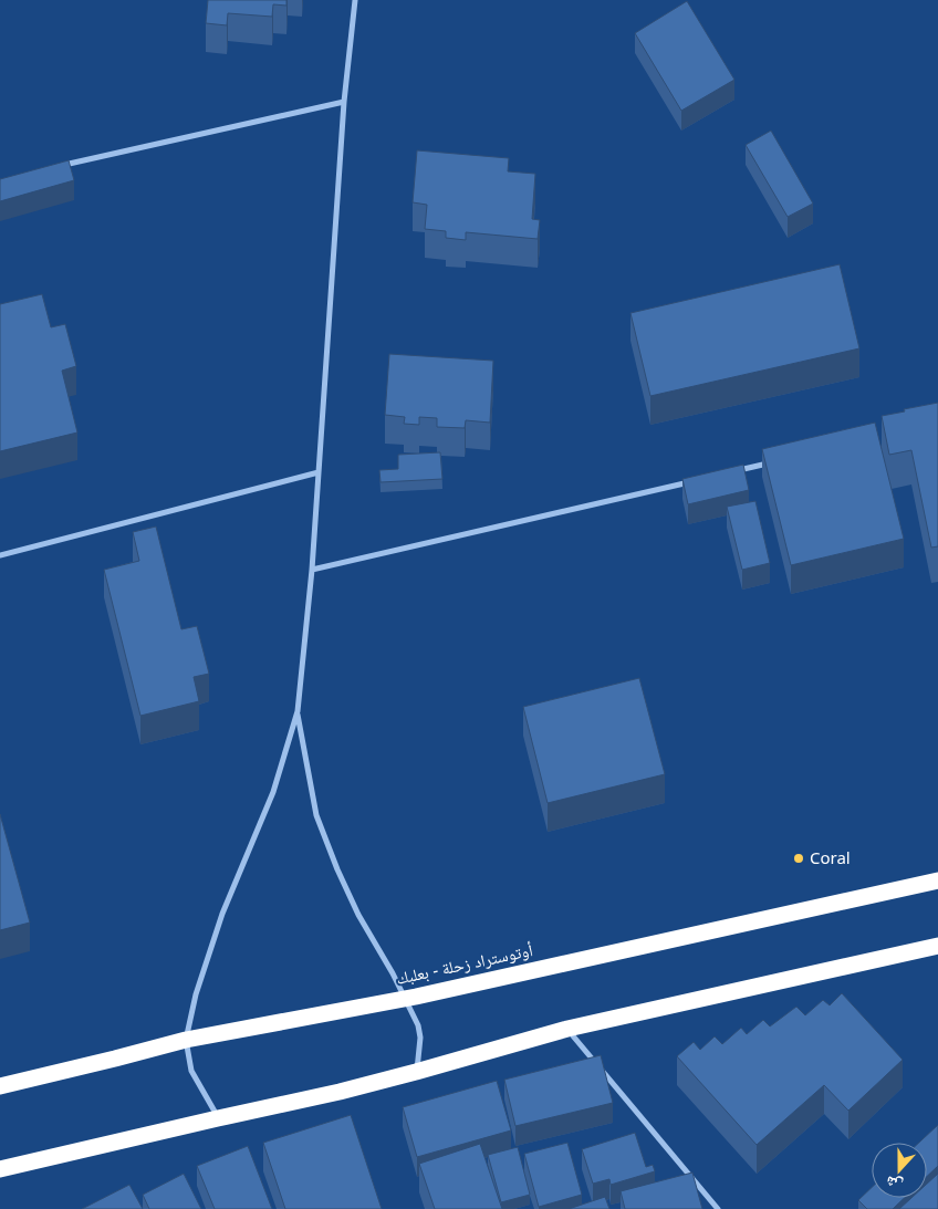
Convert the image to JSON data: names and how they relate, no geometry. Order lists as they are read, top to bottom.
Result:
{
  "streets": {
    "highway": ["أوتوستراد زحلة - بعلبك"]
  },
  "places": ["Coral"],
  "north": "bottom"
}
